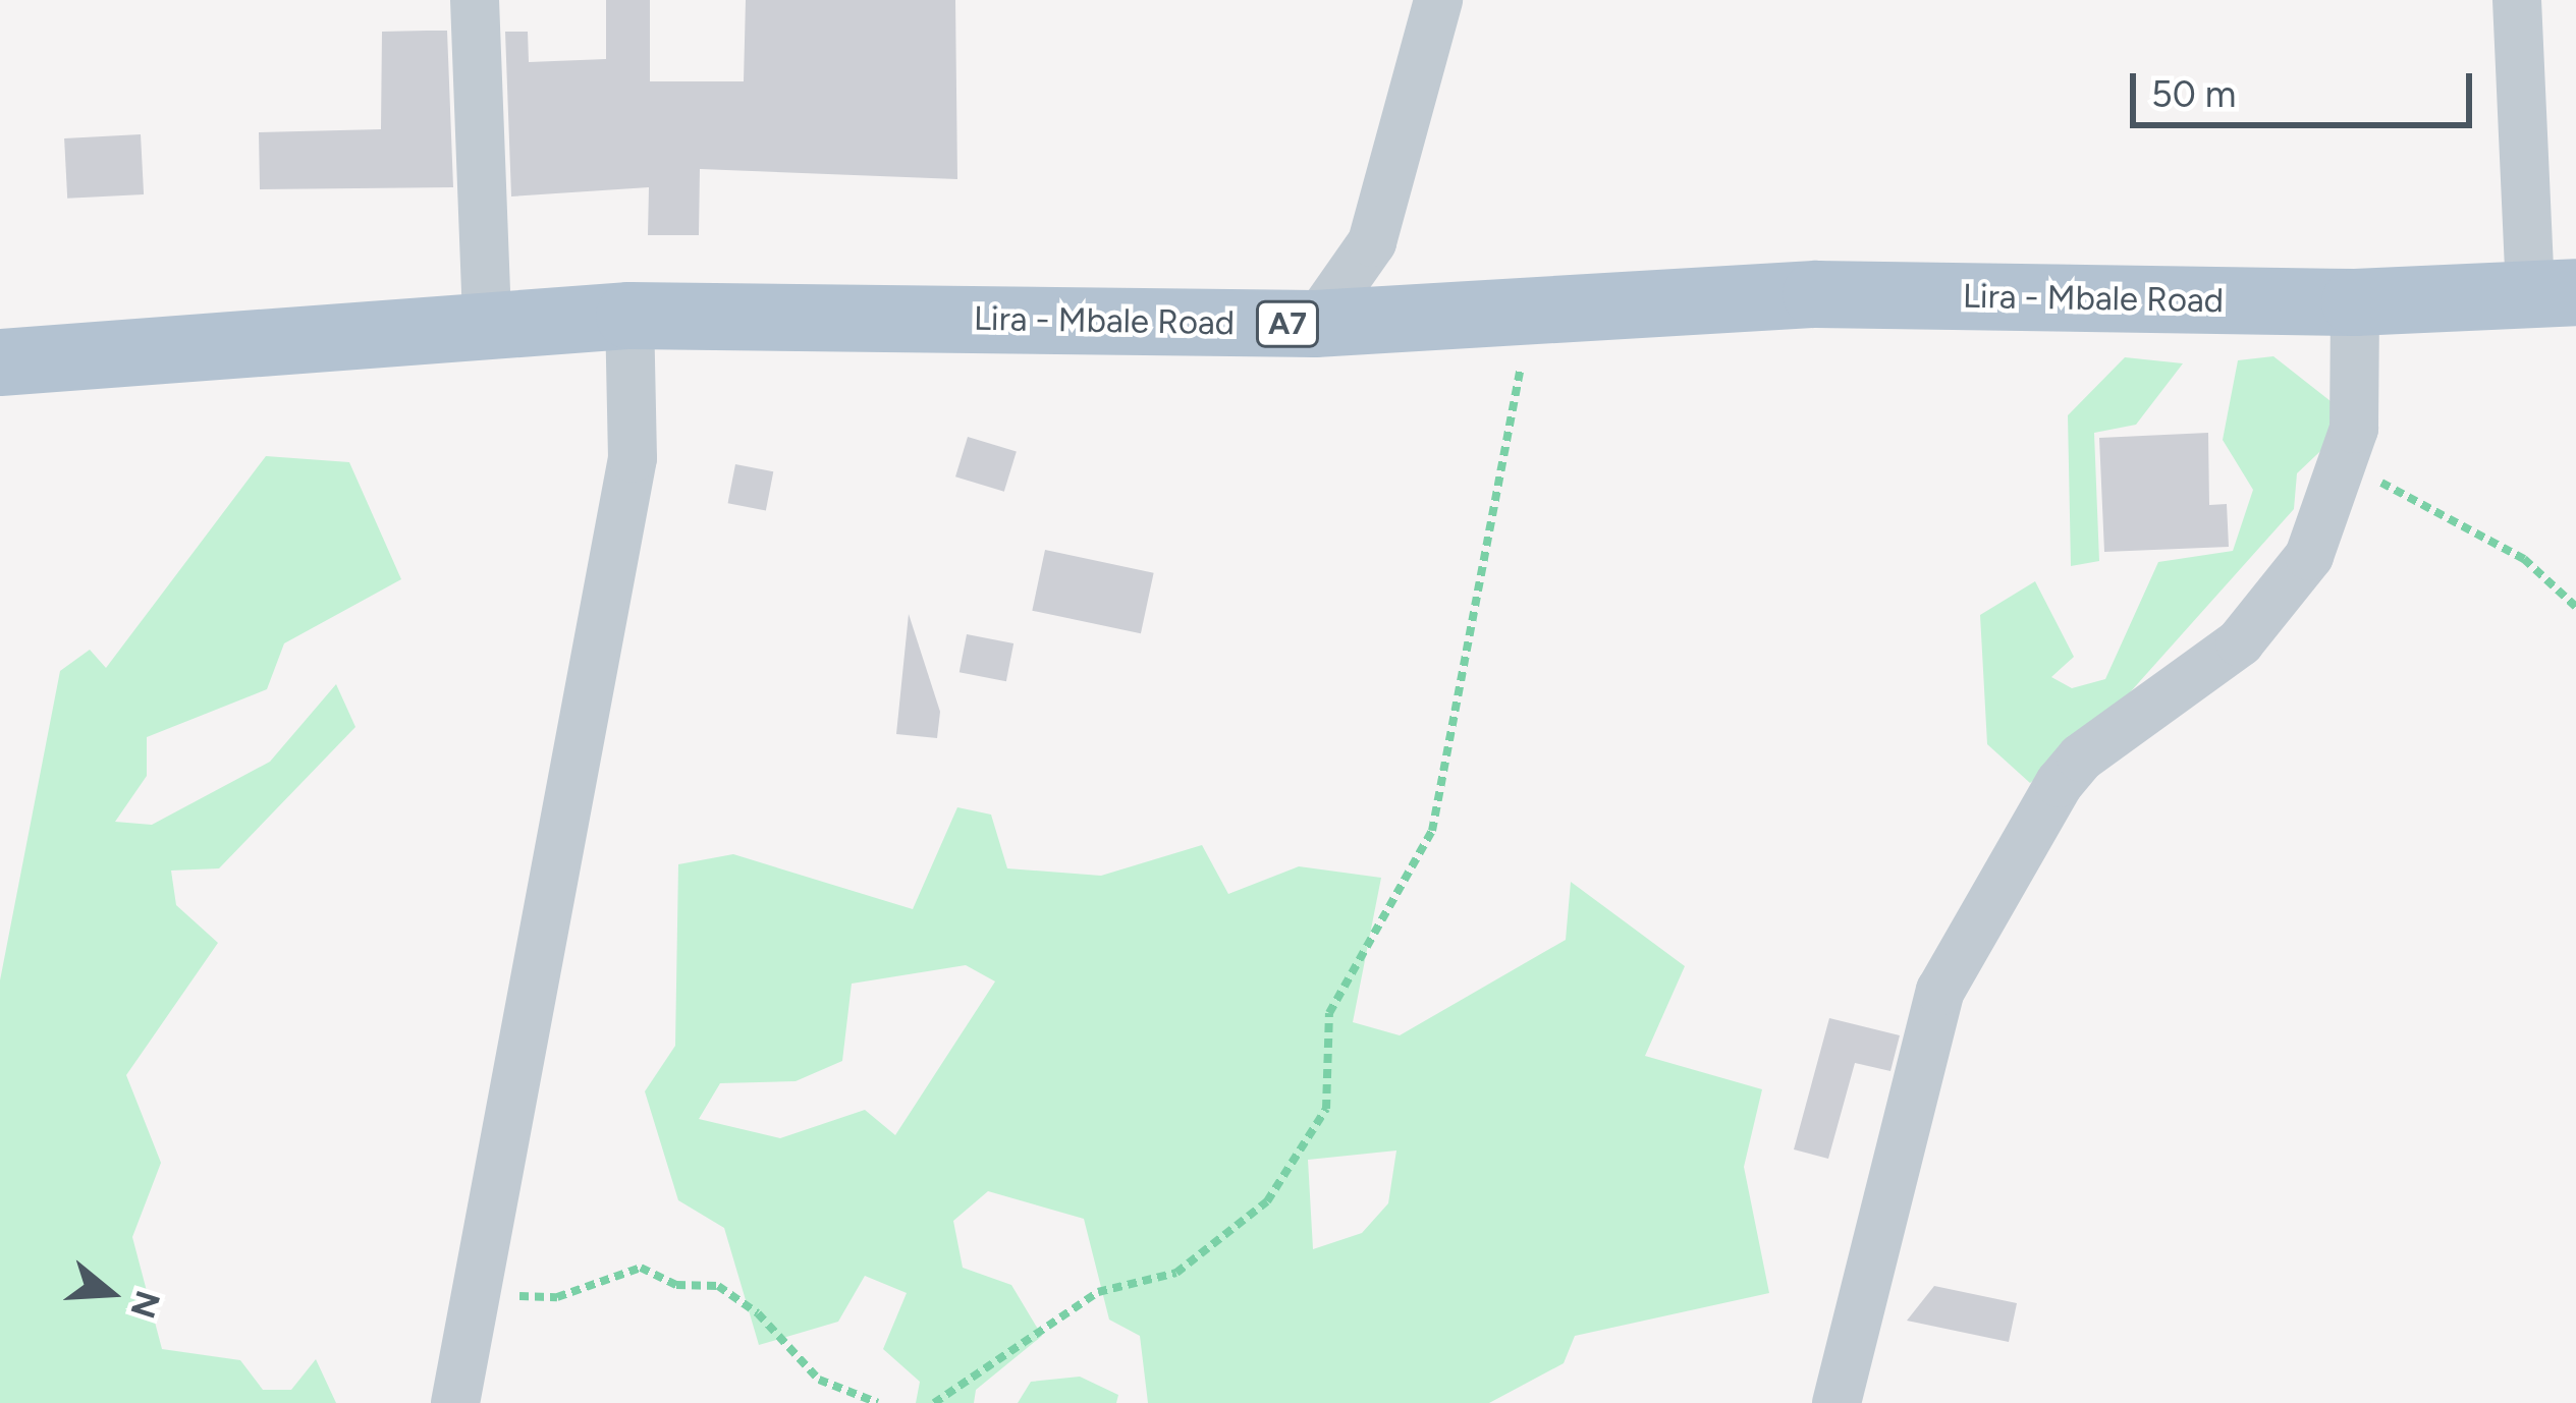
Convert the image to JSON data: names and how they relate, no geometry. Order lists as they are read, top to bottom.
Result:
{
  "streets": {
    "main road": ["Lira - Mbale Road", "A7"]
  },
  "scale_bar": "50 m",
  "north": "right"
}
